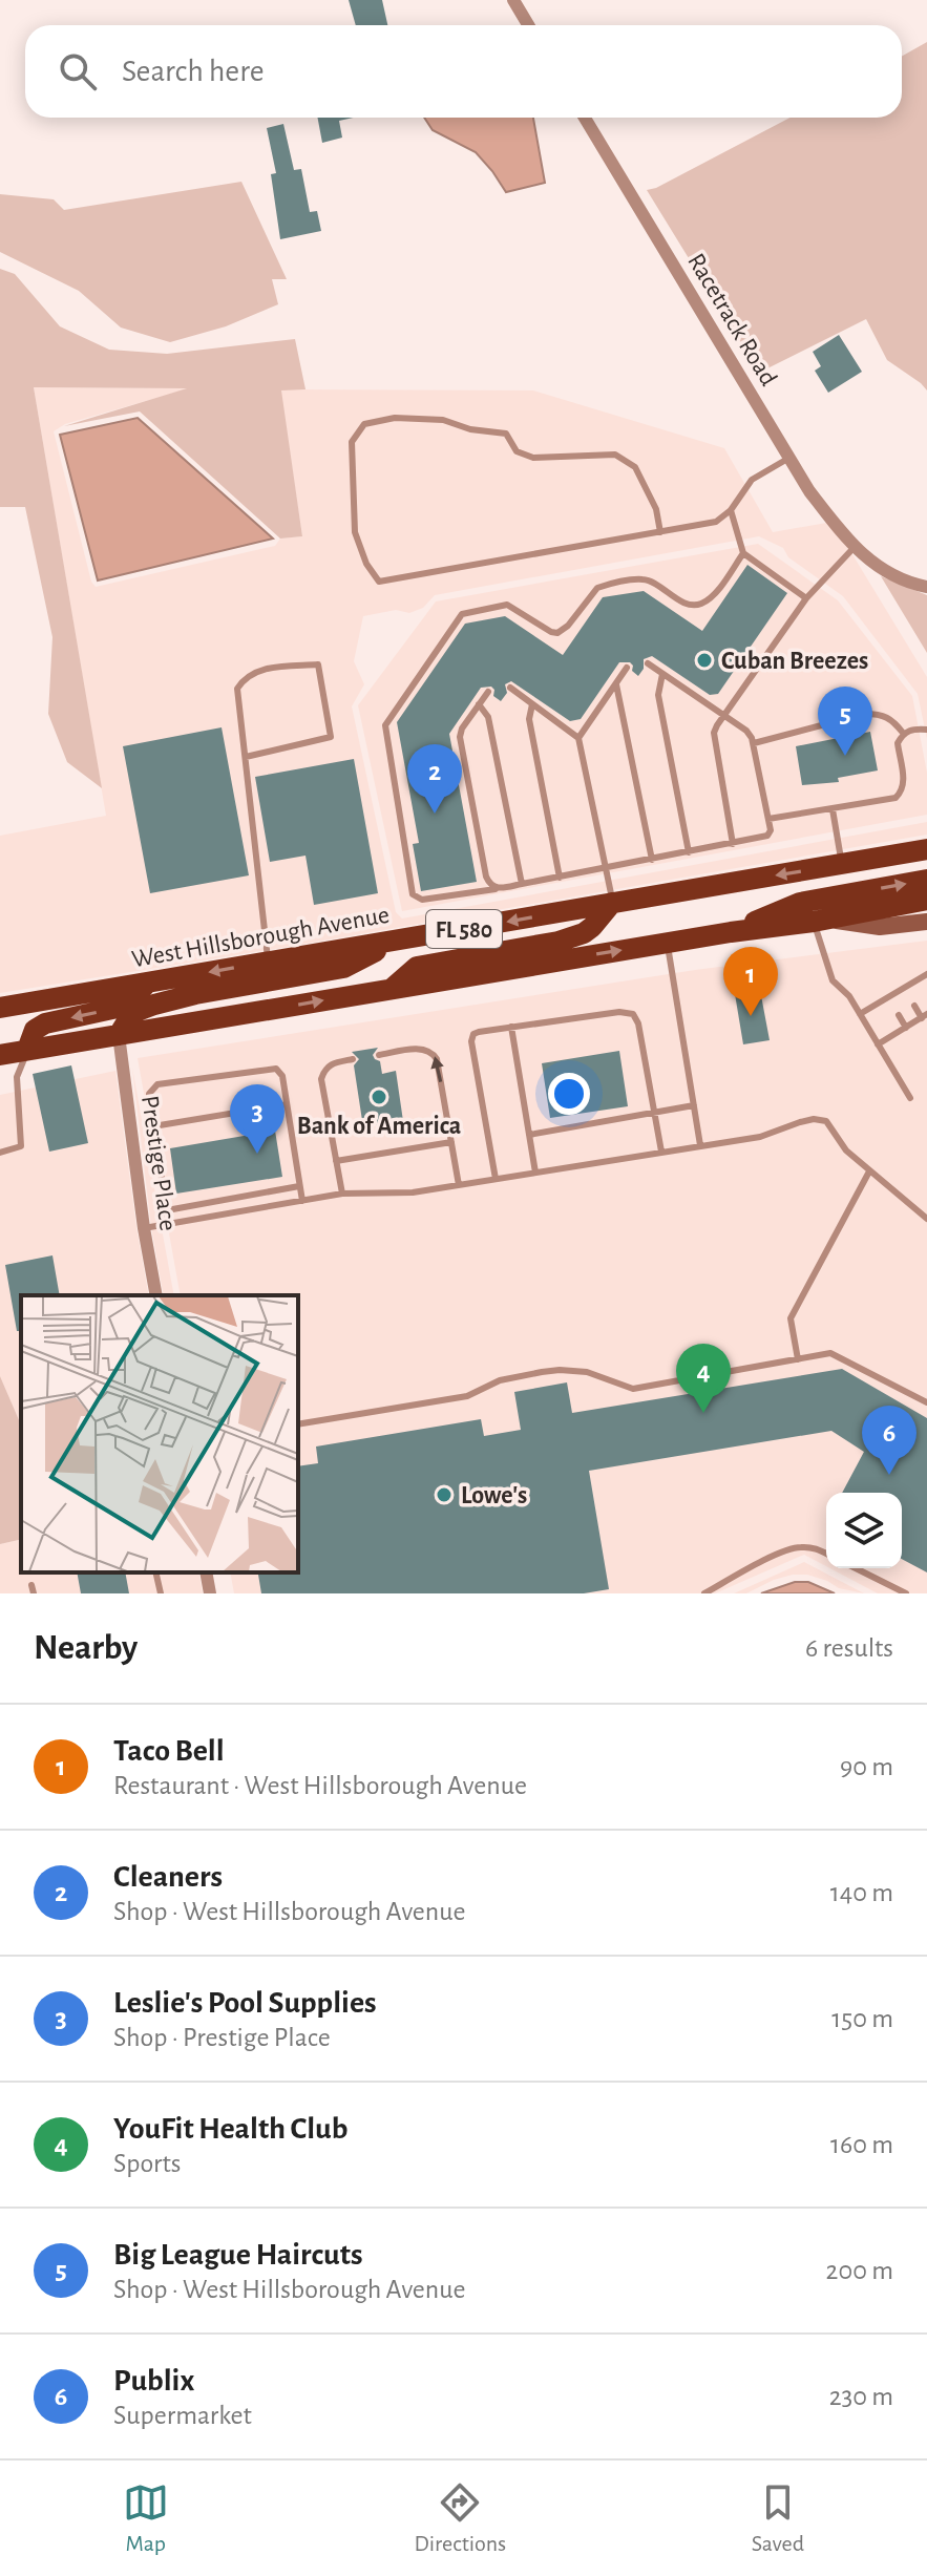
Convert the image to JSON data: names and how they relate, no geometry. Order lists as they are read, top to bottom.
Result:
{
  "streets": {
    "main road": ["FL 580", "West Hillsborough Avenue"],
    "street": ["Racetrack Road", "Prestige Place"]
  },
  "crossings": [
    ["FL 580", "Prestige Place"]
  ],
  "places": ["Cuban Breezes", "Bank of America", "Lowe's"],
  "page": {
    "search": "Search here",
    "pins": [
      "5",
      "2",
      "1",
      "3",
      "4",
      "6"
    ],
    "heading": ["Nearby", "6 results"],
    "list": [
      {
        "mark": "1",
        "name": "Taco Bell",
        "note": "Restaurant · West Hillsborough Avenue",
        "value": "90 m"
      },
      {
        "mark": "2",
        "name": "Cleaners",
        "note": "Shop · West Hillsborough Avenue",
        "value": "140 m"
      },
      {
        "mark": "3",
        "name": "Leslie's Pool Supplies",
        "note": "Shop · Prestige Place",
        "value": "150 m"
      },
      {
        "mark": "4",
        "name": "YouFit Health Club",
        "note": "Sports",
        "value": "160 m"
      },
      {
        "mark": "5",
        "name": "Big League Haircuts",
        "note": "Shop · West Hillsborough Avenue",
        "value": "200 m"
      },
      {
        "mark": "6",
        "name": "Publix",
        "note": "Supermarket",
        "value": "230 m"
      }
    ],
    "nav": ["Map", "Directions", "Saved"]
  }
}
